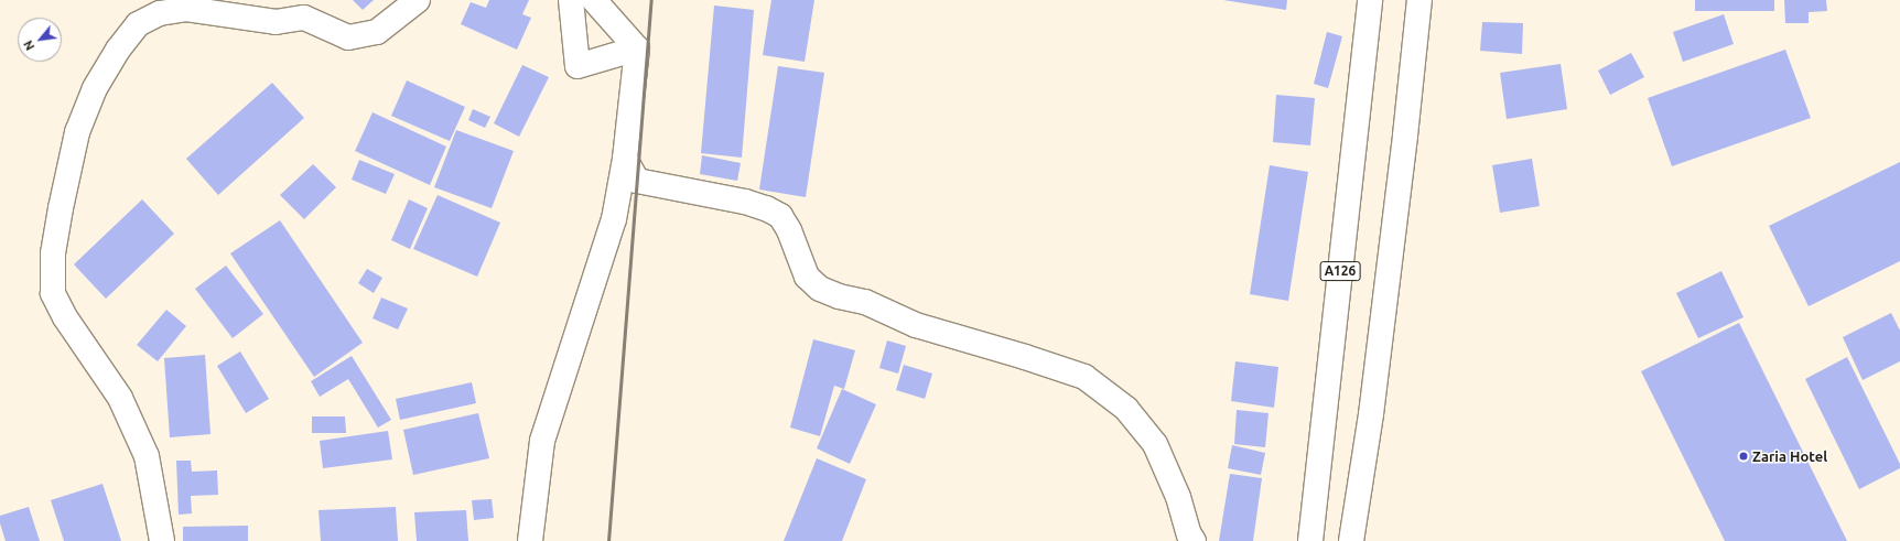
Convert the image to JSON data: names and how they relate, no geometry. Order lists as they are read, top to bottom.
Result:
{
  "streets": {
    "main road": ["A126"]
  },
  "places": ["Zaria Hotel"],
  "north": "bottom left"
}
